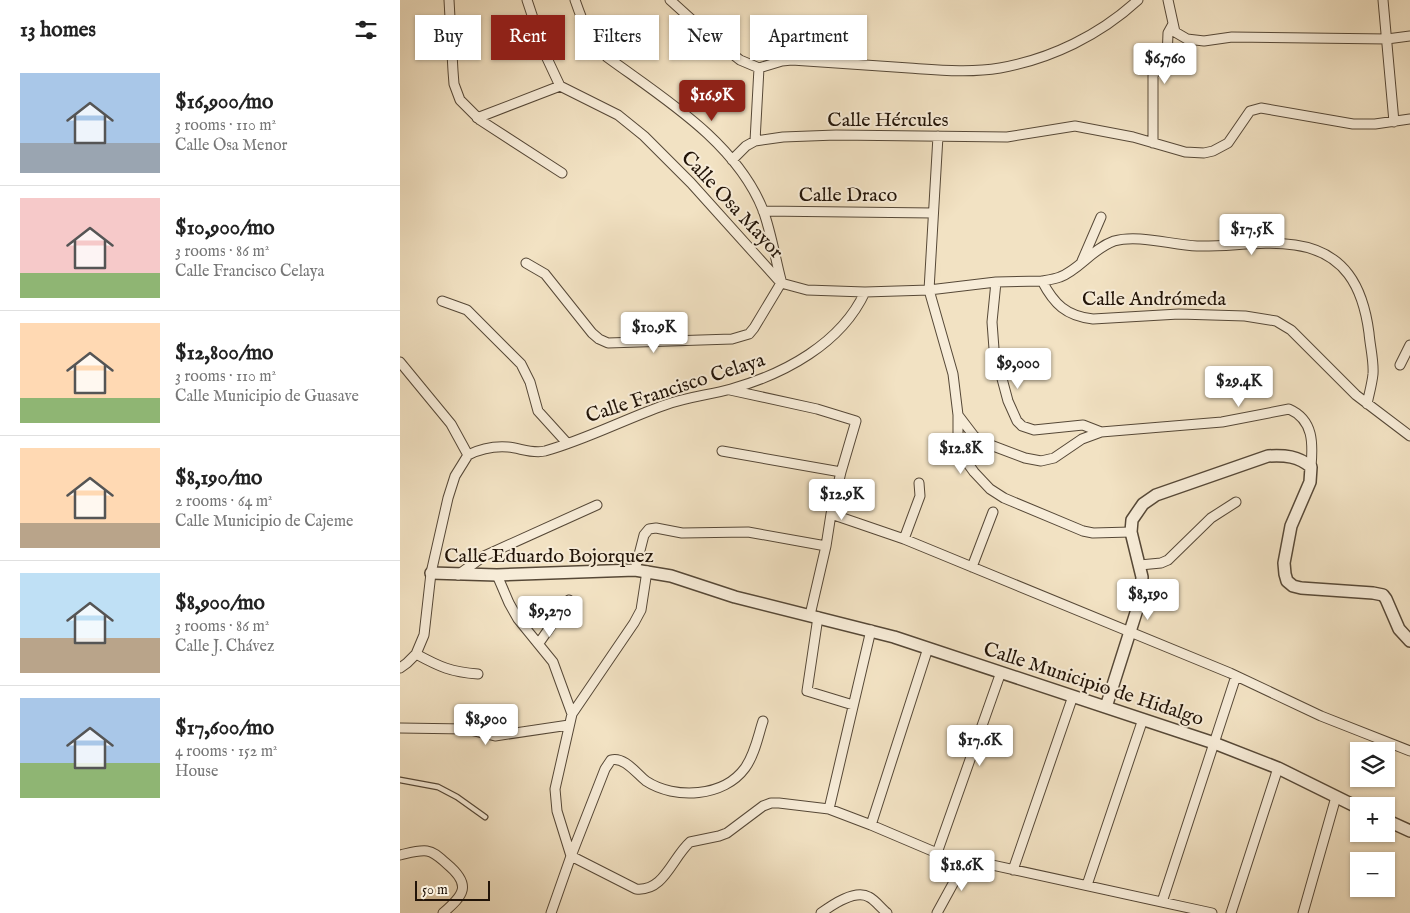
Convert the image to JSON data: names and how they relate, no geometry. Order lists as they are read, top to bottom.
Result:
{
  "streets": {
    "street": [
      "Calle Hércules",
      "Calle Draco",
      "Calle Osa Mayor",
      "Calle Andrómeda",
      "Calle Francisco Celaya",
      "Calle Eduardo Bojorquez",
      "Calle Municipio de Hidalgo"
    ]
  },
  "crossings": [
    ["Calle Eduardo Bojorquez", "Calle Municipio de Hidalgo"]
  ],
  "scale_bar": "50 m",
  "page": {
    "heading": "13 homes",
    "chip": [
      "Buy",
      "Rent",
      "Filters",
      "New",
      "Apartment"
    ],
    "price": [
      "$6,760",
      "$16.9K",
      "$17.5K",
      "$10.9K",
      "$9,000",
      "$29.4K",
      "$12.8K",
      "$12.9K",
      "$8,190",
      "$9,270",
      "$8,900",
      "$17.6K",
      "$18.6K"
    ],
    "list": [
      {
        "name": "$16,900/mo",
        "note": "3 rooms · 110 m² · Calle Osa Menor"
      },
      {
        "name": "$10,900/mo",
        "note": "3 rooms · 86 m² · Calle Francisco Celaya"
      },
      {
        "name": "$12,800/mo",
        "note": "3 rooms · 110 m² · Calle Municipio de Guasave"
      },
      {
        "name": "$8,190/mo",
        "note": "2 rooms · 64 m² · Calle Municipio de Cajeme"
      },
      {
        "name": "$8,900/mo",
        "note": "3 rooms · 86 m² · Calle J. Chávez"
      },
      {
        "name": "$17,600/mo",
        "note": "4 rooms · 152 m² · House"
      }
    ],
    "map_buttons": ["+", "−"],
    "scale": "50 m"
  }
}
